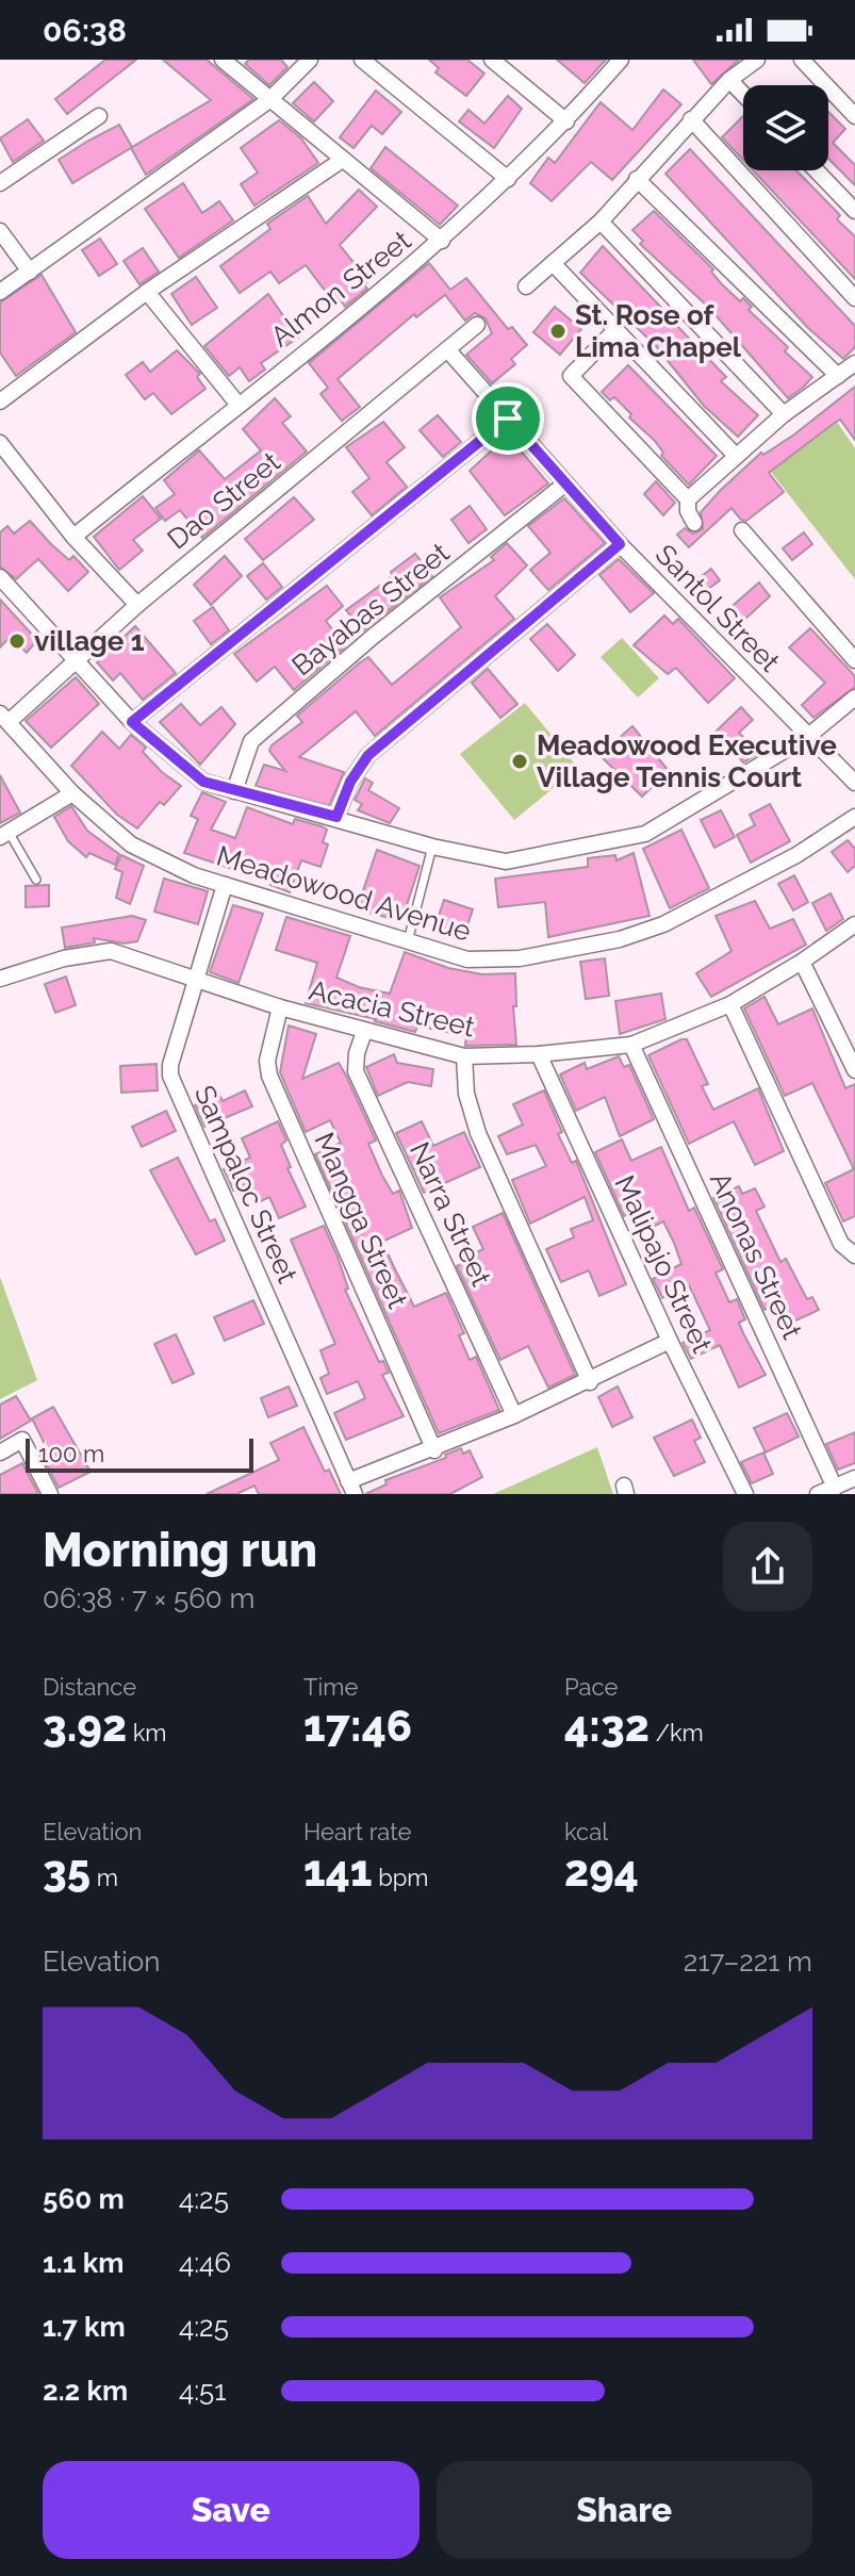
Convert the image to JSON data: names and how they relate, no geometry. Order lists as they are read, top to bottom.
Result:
{
  "streets": {
    "street": [
      "Almon Street",
      "Dao Street",
      "Santol Street",
      "Bayabas Street",
      "Meadowood Avenue",
      "Acacia Street",
      "Sampaloc Street",
      "Narra Street",
      "Mangga Street",
      "Anonas Street",
      "Malipajo Street"
    ]
  },
  "crossings": [
    ["Dao Street", "Santol Street"],
    ["Dao Street", "Meadowood Avenue"],
    ["Santol Street", "Bayabas Street"],
    ["Meadowood Avenue", "Sampaloc Street"],
    ["Acacia Street", "Sampaloc Street"],
    ["Acacia Street", "Narra Street"],
    ["Acacia Street", "Mangga Street"],
    ["Acacia Street", "Anonas Street"],
    ["Acacia Street", "Malipajo Street"]
  ],
  "places": ["St. Rose of Lima Chapel", "village 1", "Meadowood Executive Village Tennis Court"],
  "scale_bar": "100 m",
  "page": {
    "status": "06:38",
    "scale": "100 m",
    "heading": ["Morning run", "06:38 · 7 × 560 m"],
    "stats": [
      ["Distance", "3.92 km"],
      ["Time", "17:46"],
      ["Pace", "4:32 /km"],
      ["Elevation", "35 m"],
      ["Heart rate", "141 bpm"],
      ["kcal", "294"]
    ],
    "chart": ["Elevation", "217–221 m"],
    "list": [
      {
        "name": "560 m",
        "note": "4:25"
      },
      {
        "name": "1.1 km",
        "note": "4:46"
      },
      {
        "name": "1.7 km",
        "note": "4:25"
      },
      {
        "name": "2.2 km",
        "note": "4:51"
      }
    ],
    "buttons": ["Save", "Share"]
  }
}
